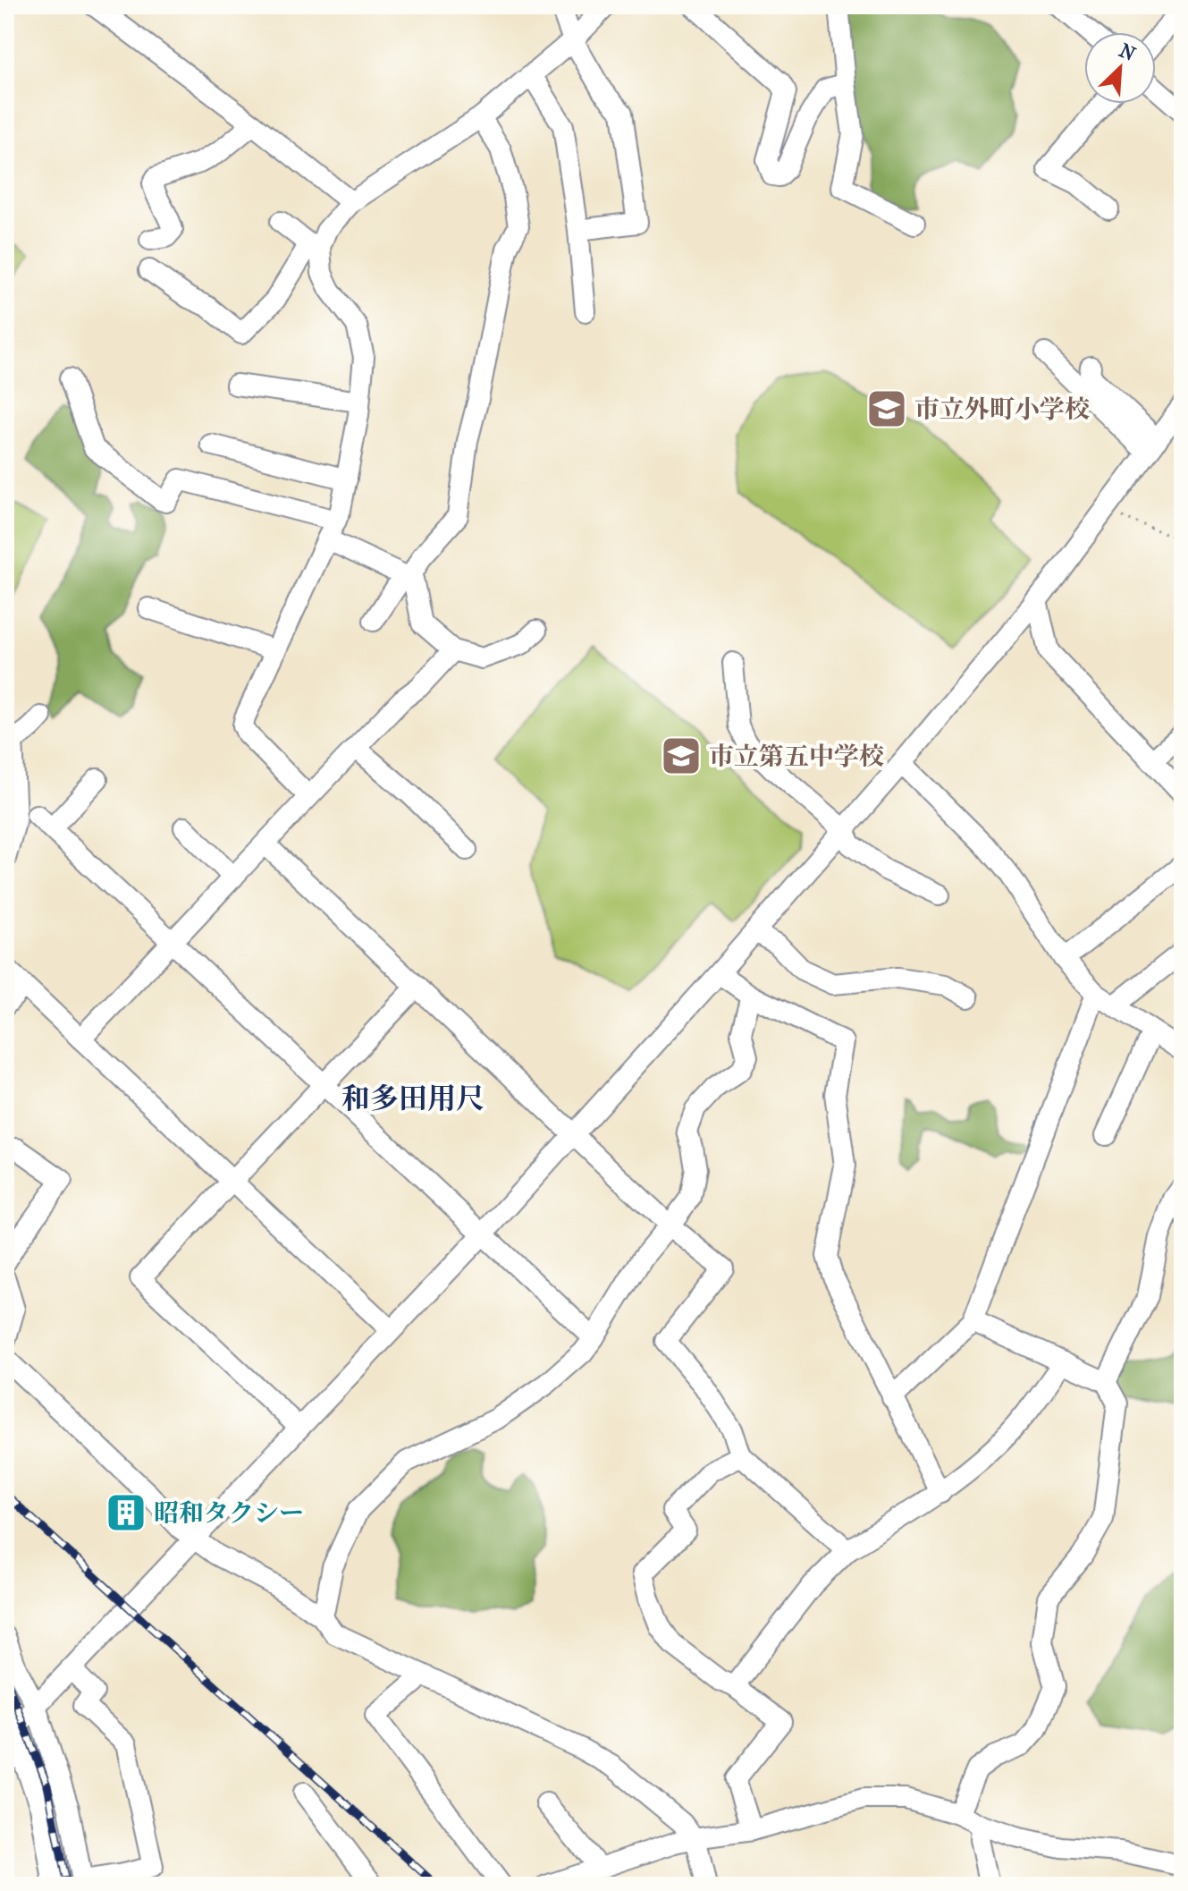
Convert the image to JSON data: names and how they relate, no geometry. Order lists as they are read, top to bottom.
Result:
{
  "districts": ["和多田用尺"],
  "places": {
    "school or university": ["市立外町小学校", "市立第五中学校"],
    "building": ["昭和タクシー"]
  },
  "north": "top right"
}
